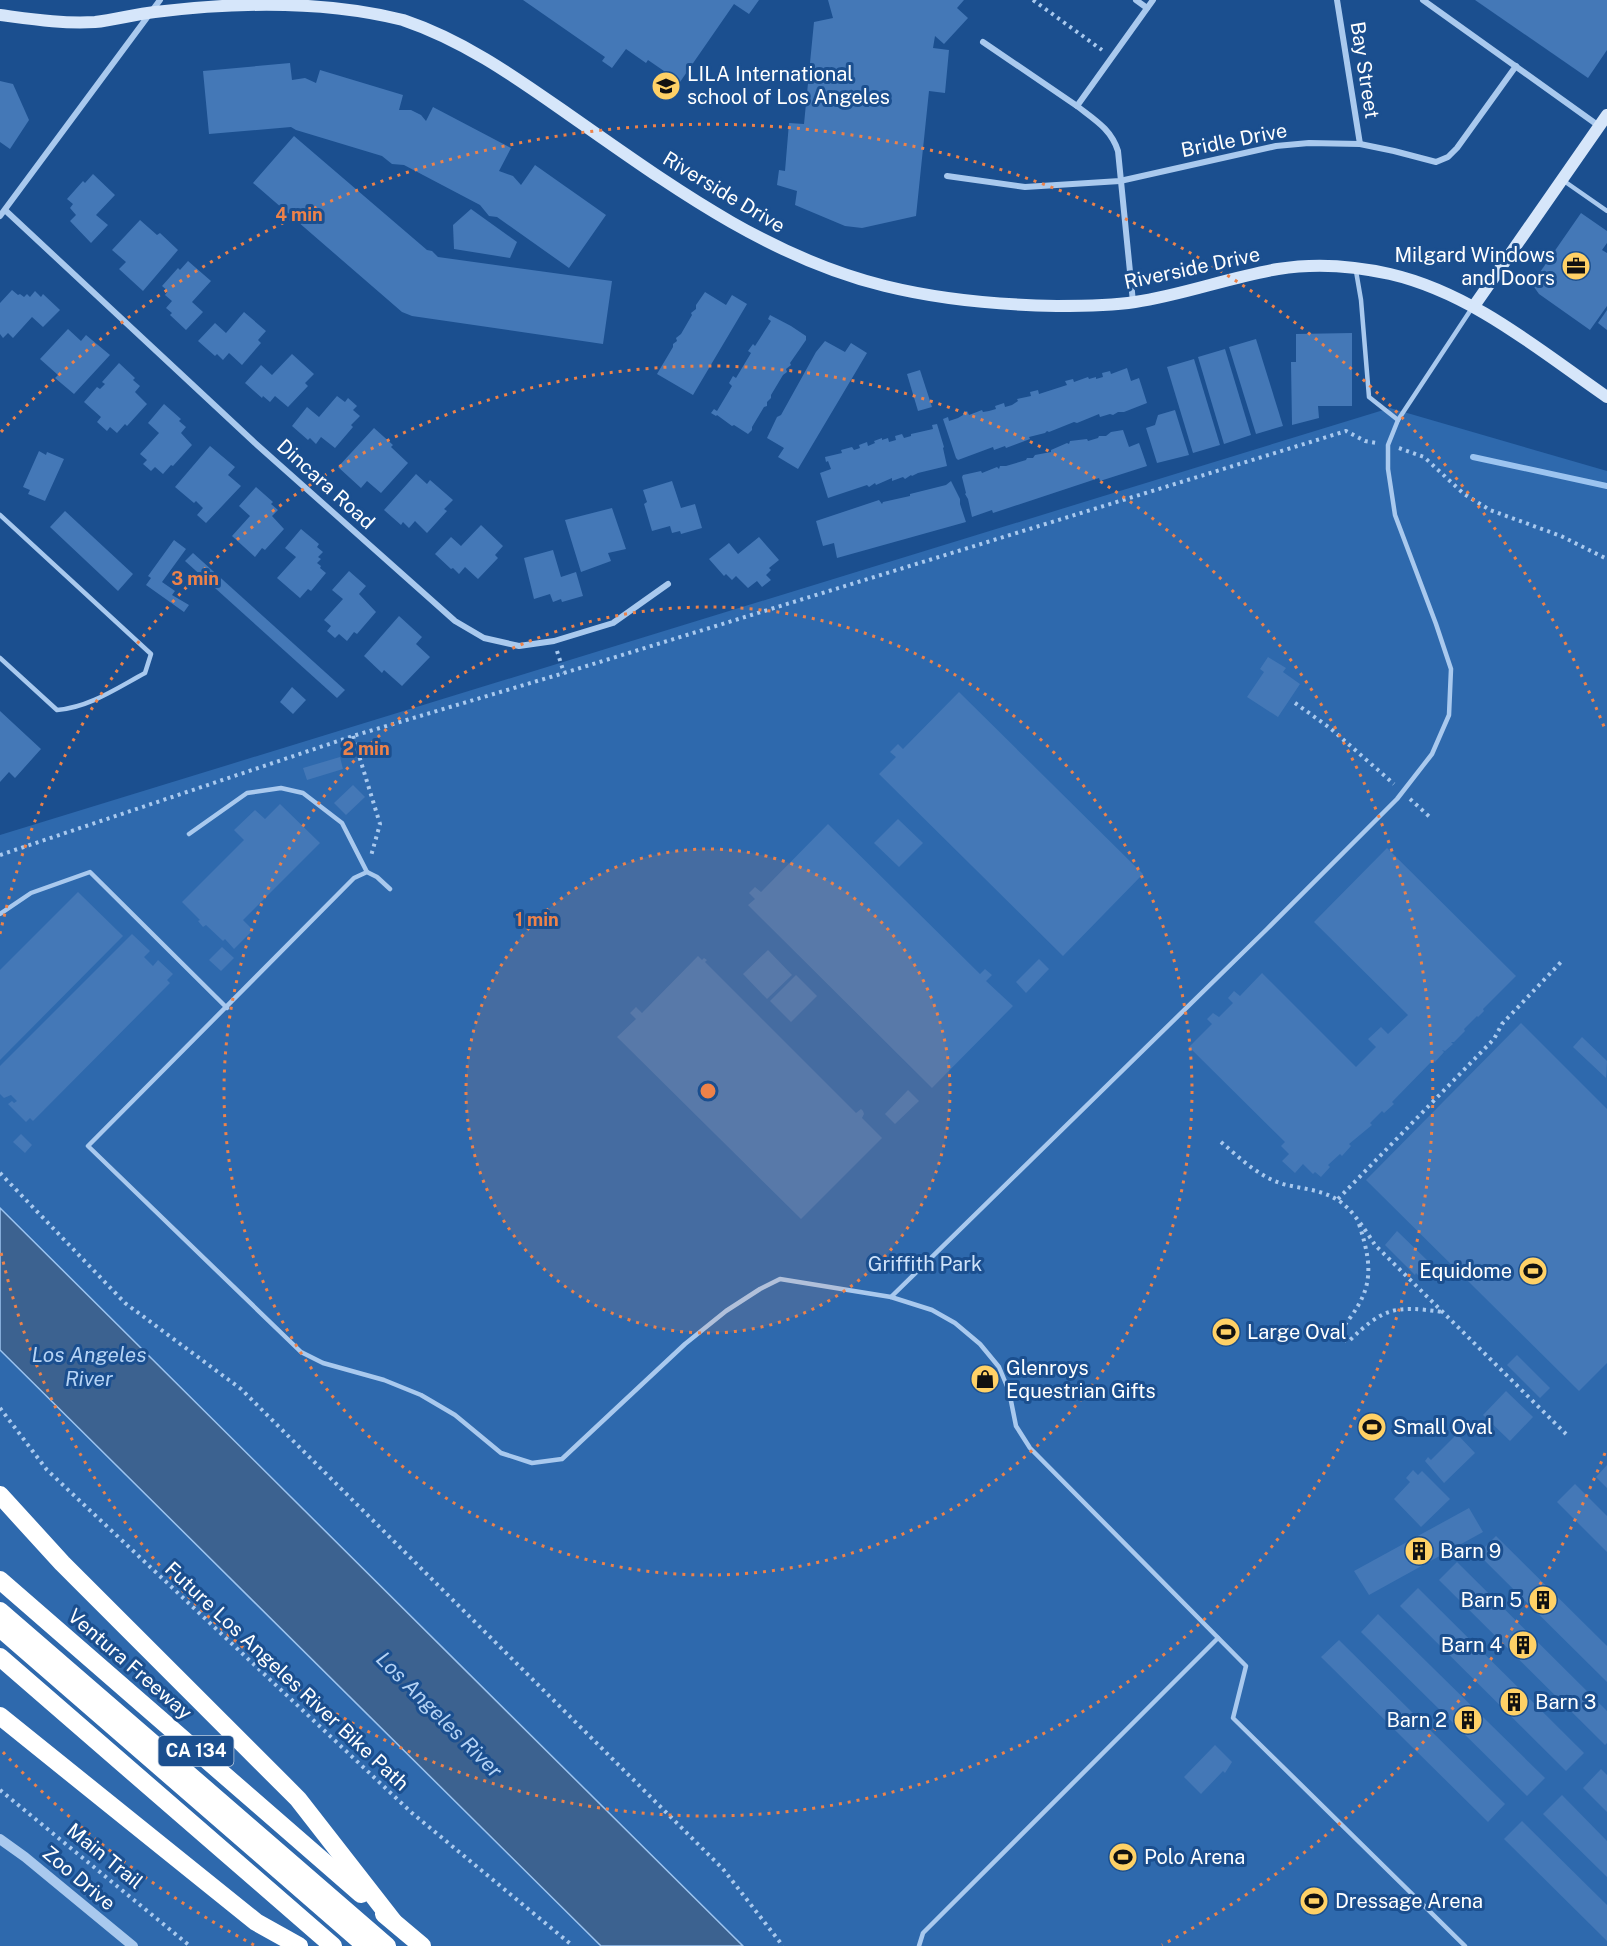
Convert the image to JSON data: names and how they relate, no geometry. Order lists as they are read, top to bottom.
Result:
{
  "streets": {
    "highway": ["Ventura Freeway", "CA 134"],
    "main road": ["Riverside Drive"],
    "street": [
      "Bay Street",
      "Bridle Drive",
      "Dincara Road",
      "Zoo Drive"
    ],
    "path": ["Future Los Angeles River Bike Path", "Main Trail"]
  },
  "crossings": [
    ["Bay Street", "Bridle Drive"]
  ],
  "water": ["Los Angeles River"],
  "parks": ["Griffith Park"],
  "places": {
    "school or university": ["LILA International school of Los Angeles"],
    "office": ["Milgard Windows and Doors"],
    "sports": [
      "Equidome",
      "Large Oval",
      "Small Oval",
      "Polo Arena",
      "Dressage Arena"
    ],
    "shop": ["Glenroys Equestrian Gifts"],
    "building": [
      "Barn 9",
      "Barn 5",
      "Barn 4",
      "Barn 3",
      "Barn 2"
    ]
  },
  "rings": [
    "4 min",
    "3 min",
    "2 min",
    "1 min"
  ]
}
